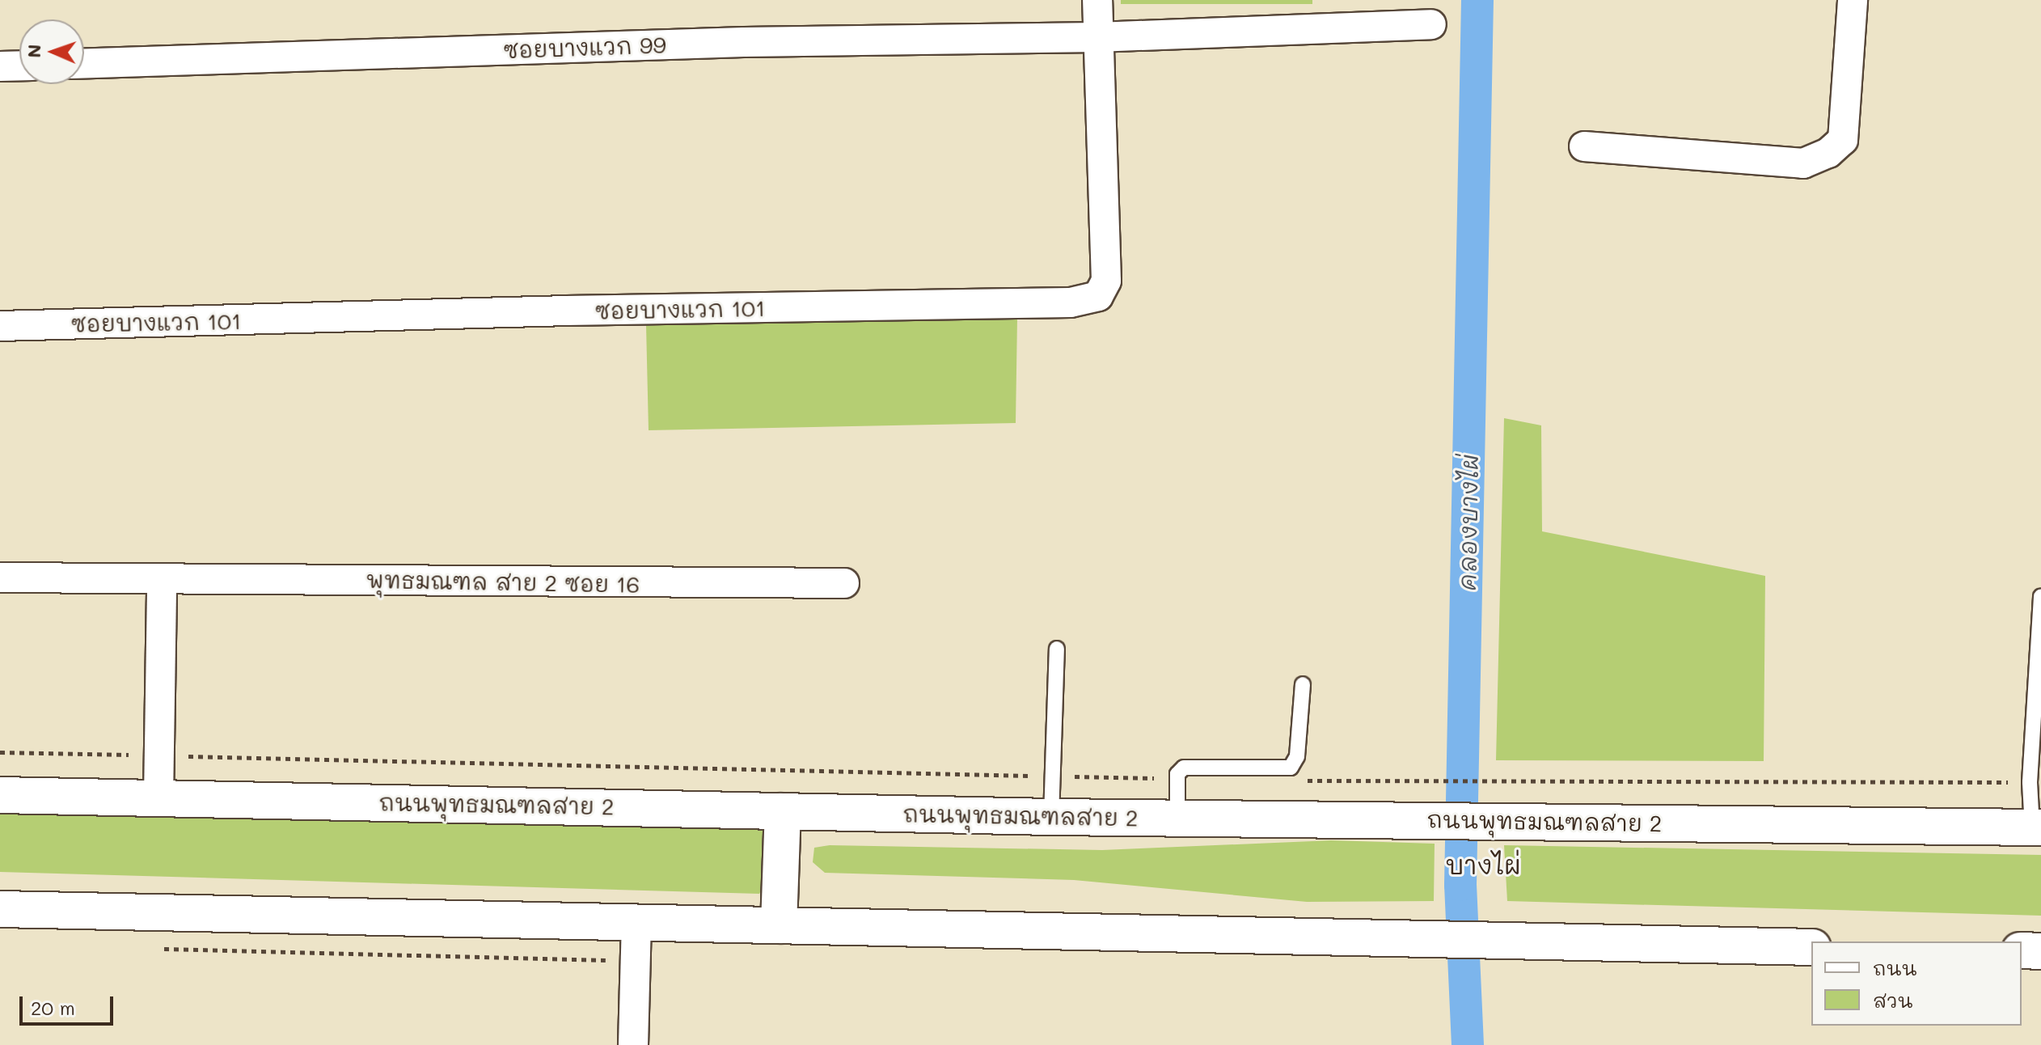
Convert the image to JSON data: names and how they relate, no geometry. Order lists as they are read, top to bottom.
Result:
{
  "streets": {
    "main road": ["ถนนพุทธมณฑลสาย 2"],
    "street": ["ซอยบางแวก 99", "ซอยบางแวก 101", "พุทธมณฑล สาย 2 ซอย 16"]
  },
  "crossings": [
    ["ซอยบางแวก 99", "ซอยบางแวก 101"]
  ],
  "districts": ["บางไผ่"],
  "water": ["คลองบางไผ่"],
  "legend": ["ถนน", "สวน"],
  "scale_bar": "20 m",
  "north": "left"
}
